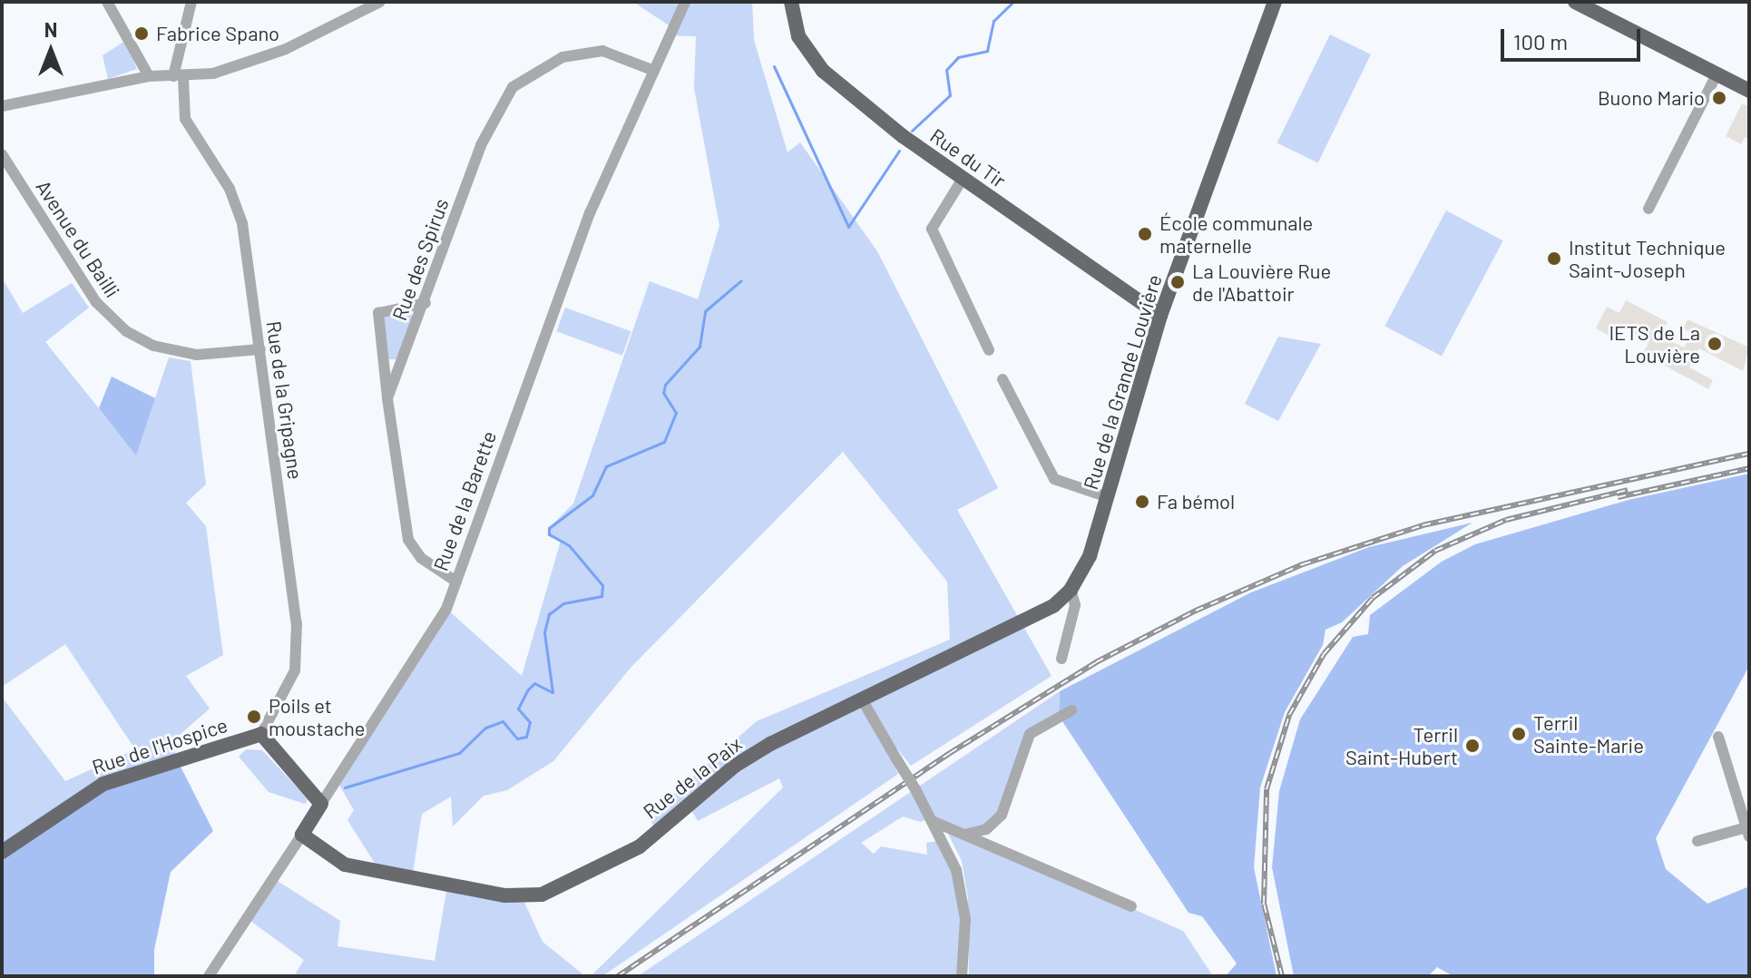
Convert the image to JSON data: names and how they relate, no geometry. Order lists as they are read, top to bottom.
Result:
{
  "streets": {
    "main road": [
      "Rue du Tir",
      "Rue de la Grande Louvière",
      "Rue de la Barette",
      "Rue de l'Hospice",
      "Rue de la Paix"
    ],
    "street": ["Avenue du Bailli", "Rue des Spirus", "Rue de la Gripagne"]
  },
  "crossings": [
    ["Rue du Tir", "Rue de la Grande Louvière"],
    ["Avenue du Bailli", "Rue de la Gripagne"],
    ["Rue des Spirus", "Rue de la Barette"],
    ["Rue de la Grande Louvière", "Rue de la Paix"],
    ["Rue de la Gripagne", "Rue de l'Hospice"],
    ["Rue de la Barette", "Rue de la Paix"]
  ],
  "places": [
    "Fabrice Spano",
    "Buono Mario",
    "École communale maternelle",
    "Institut Technique Saint-Joseph",
    "La Louvière Rue de l'Abattoir",
    "IETS de La Louvière",
    "Fa bémol",
    "Poils et moustache",
    "Terril Sainte-Marie",
    "Terril Saint-Hubert"
  ],
  "scale_bar": "100 m",
  "north": "top"
}
